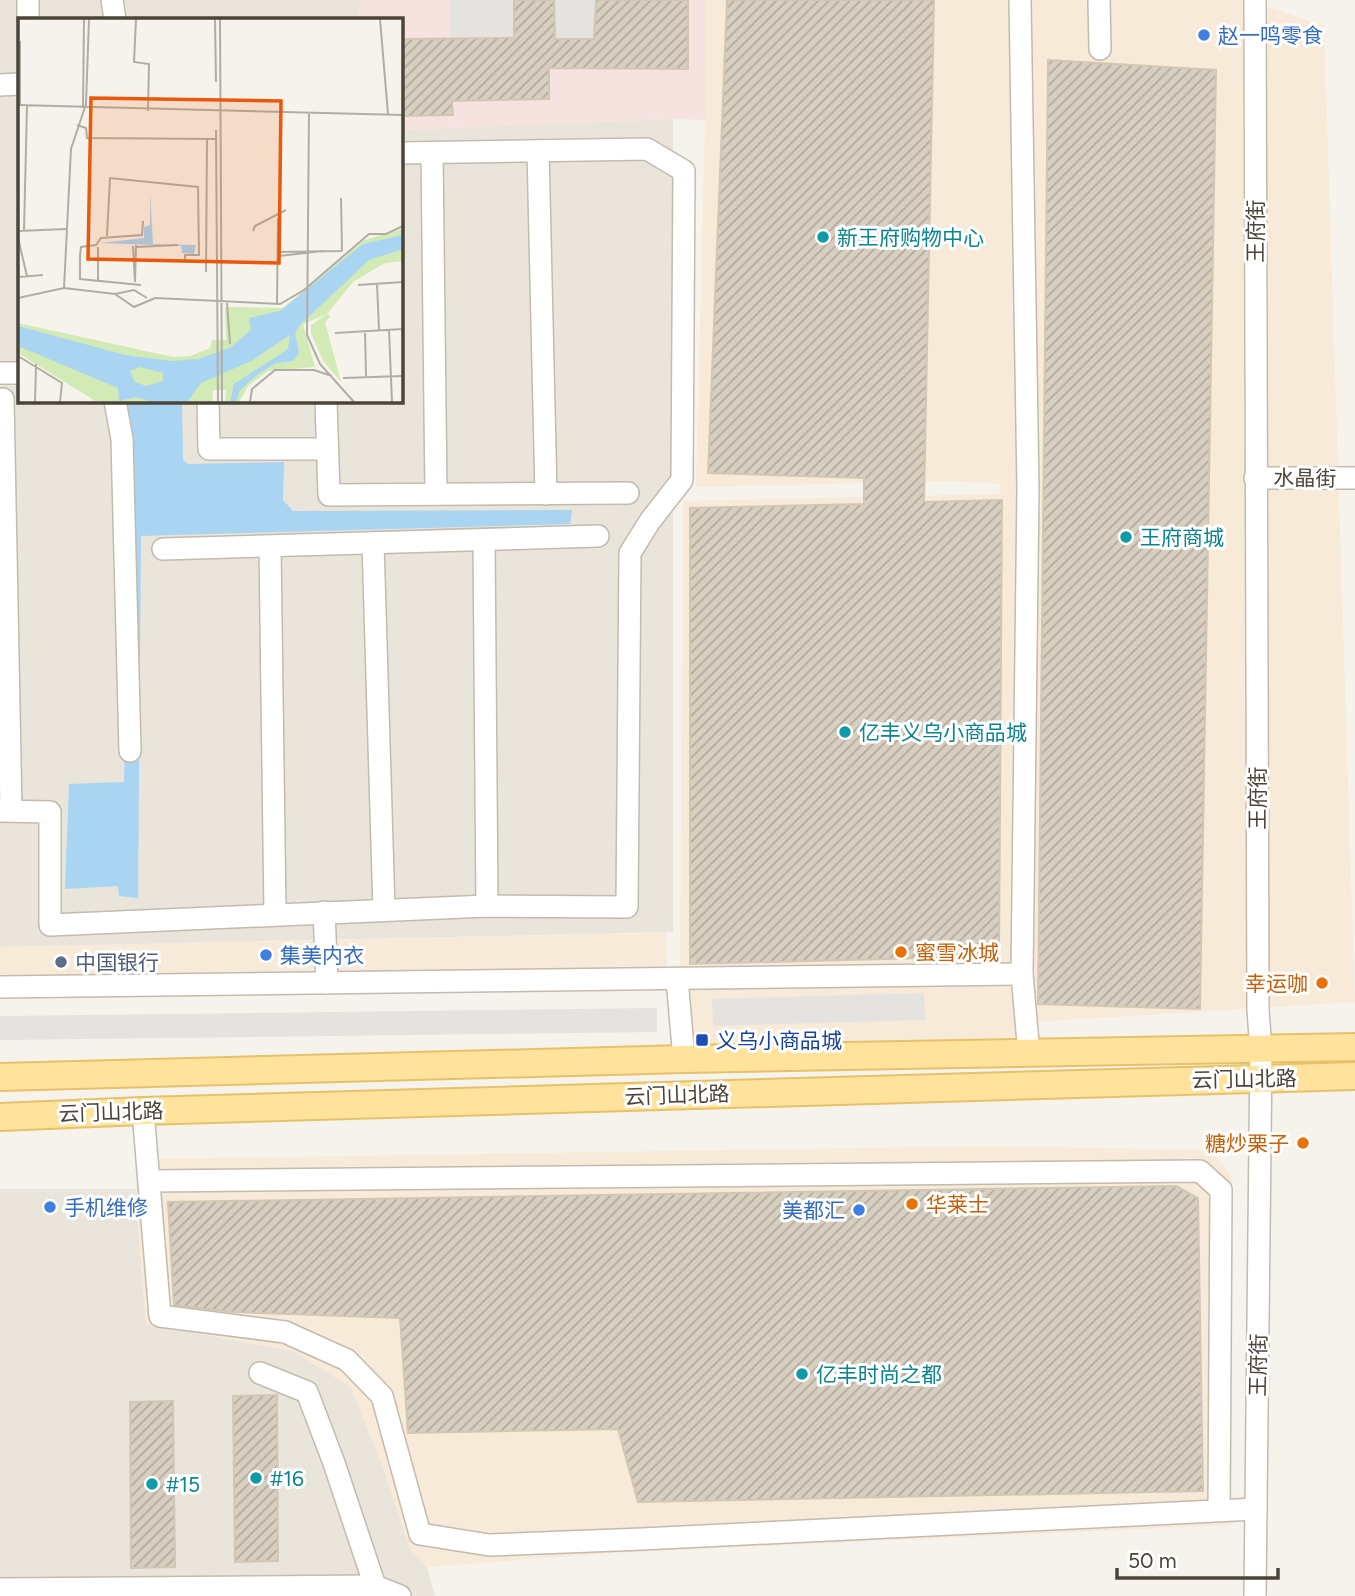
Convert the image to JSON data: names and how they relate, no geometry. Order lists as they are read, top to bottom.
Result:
{
  "streets": {
    "main road": ["云门山北路"],
    "street": ["王府街", "水晶街"]
  },
  "crossings": [
    ["王府街", "水晶街"],
    ["王府街", "云门山北路"]
  ],
  "places": {
    "other": [
      "赵一鸣零食",
      "新王府购物中心",
      "王府商城",
      "亿丰义乌小商品城",
      "蜜雪冰城",
      "集美内衣",
      "中国银行",
      "幸运咖",
      "糖炒栗子",
      "华莱士",
      "手机维修",
      "美都汇",
      "亿丰时尚之都",
      "#16",
      "#15"
    ],
    "transit": ["义乌小商品城"]
  },
  "scale_bar": "50 m"
}
